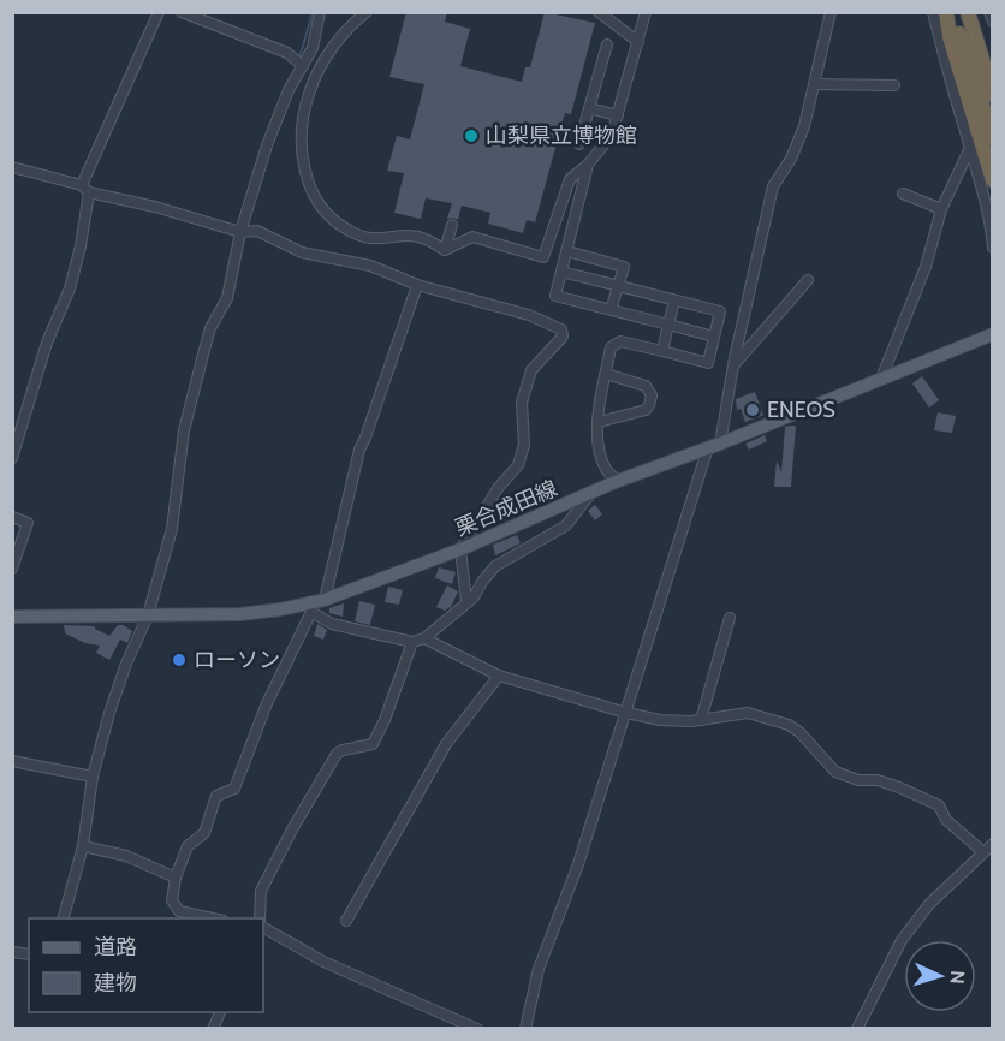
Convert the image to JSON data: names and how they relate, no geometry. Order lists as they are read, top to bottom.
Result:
{
  "streets": {
    "main road": ["栗合成田線"]
  },
  "places": ["山梨県立博物館", "ENEOS", "ローソン"],
  "legend": ["道路", "建物"],
  "north": "right"
}
